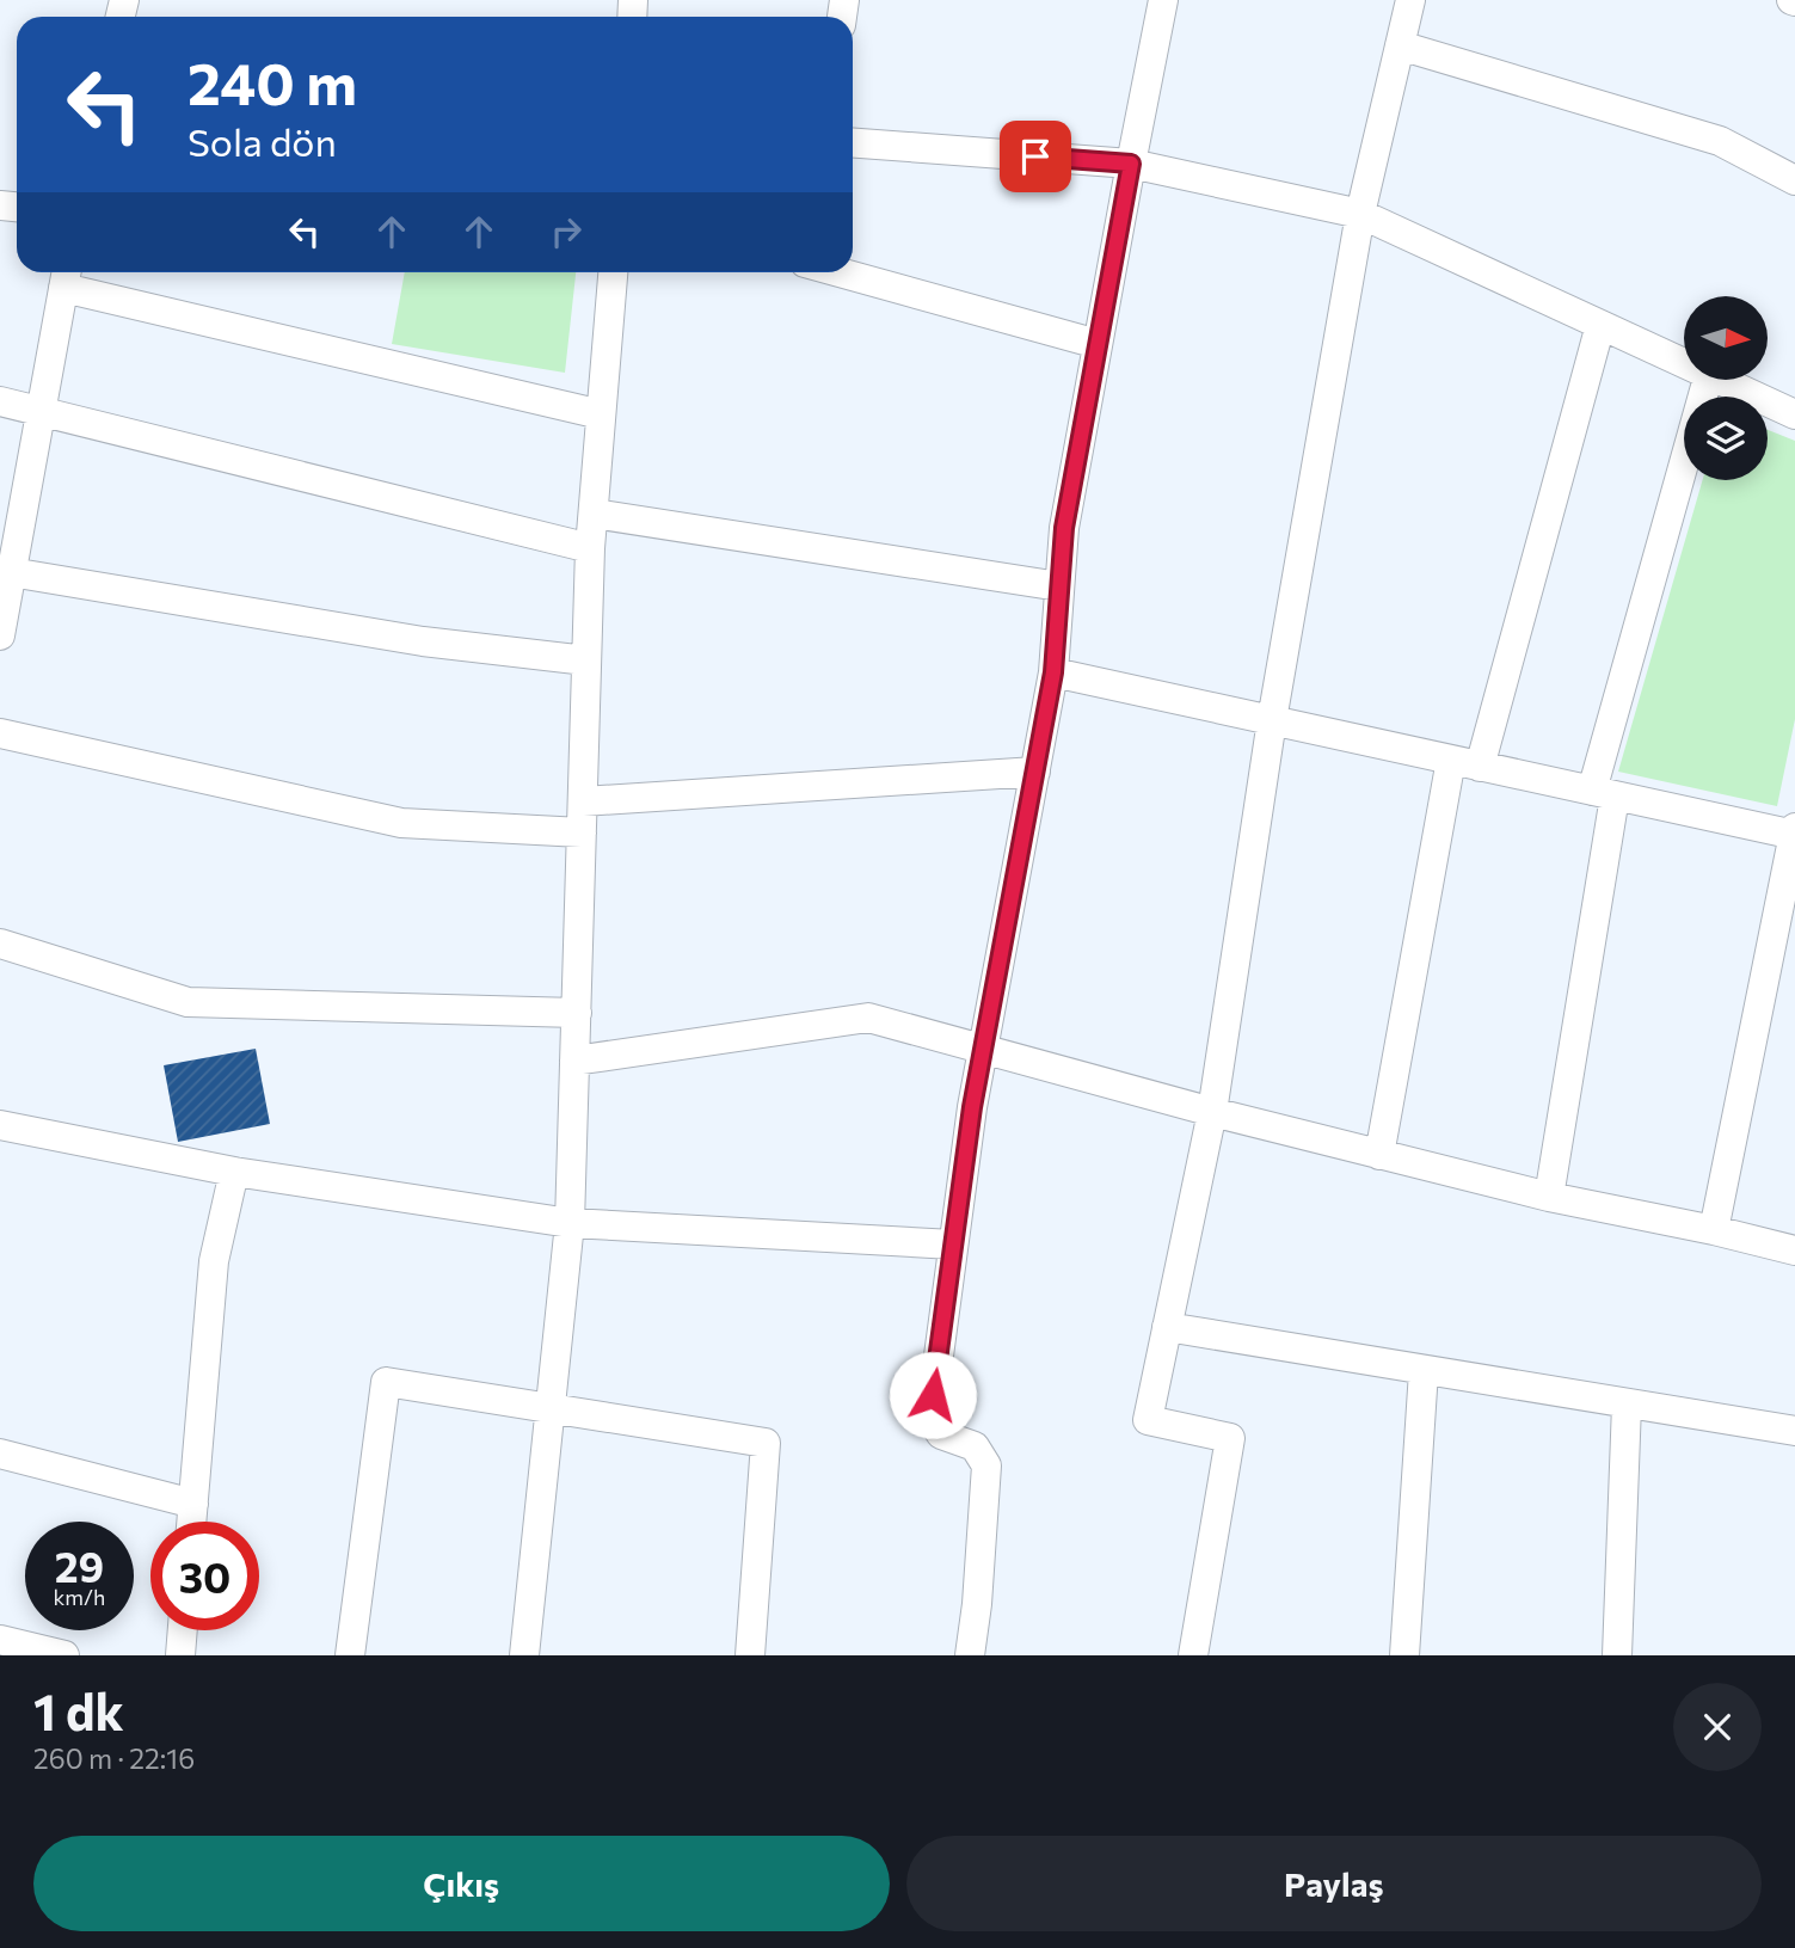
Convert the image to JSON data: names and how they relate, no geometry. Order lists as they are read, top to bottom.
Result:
{
  "north": "right",
  "page": {
    "turn": ["240 m", "Sola dön"],
    "speed": "29 km/h",
    "limit": "30",
    "heading": ["1 dk", "260 m · 22:16"],
    "buttons": ["Çıkış", "Paylaş"]
  }
}
